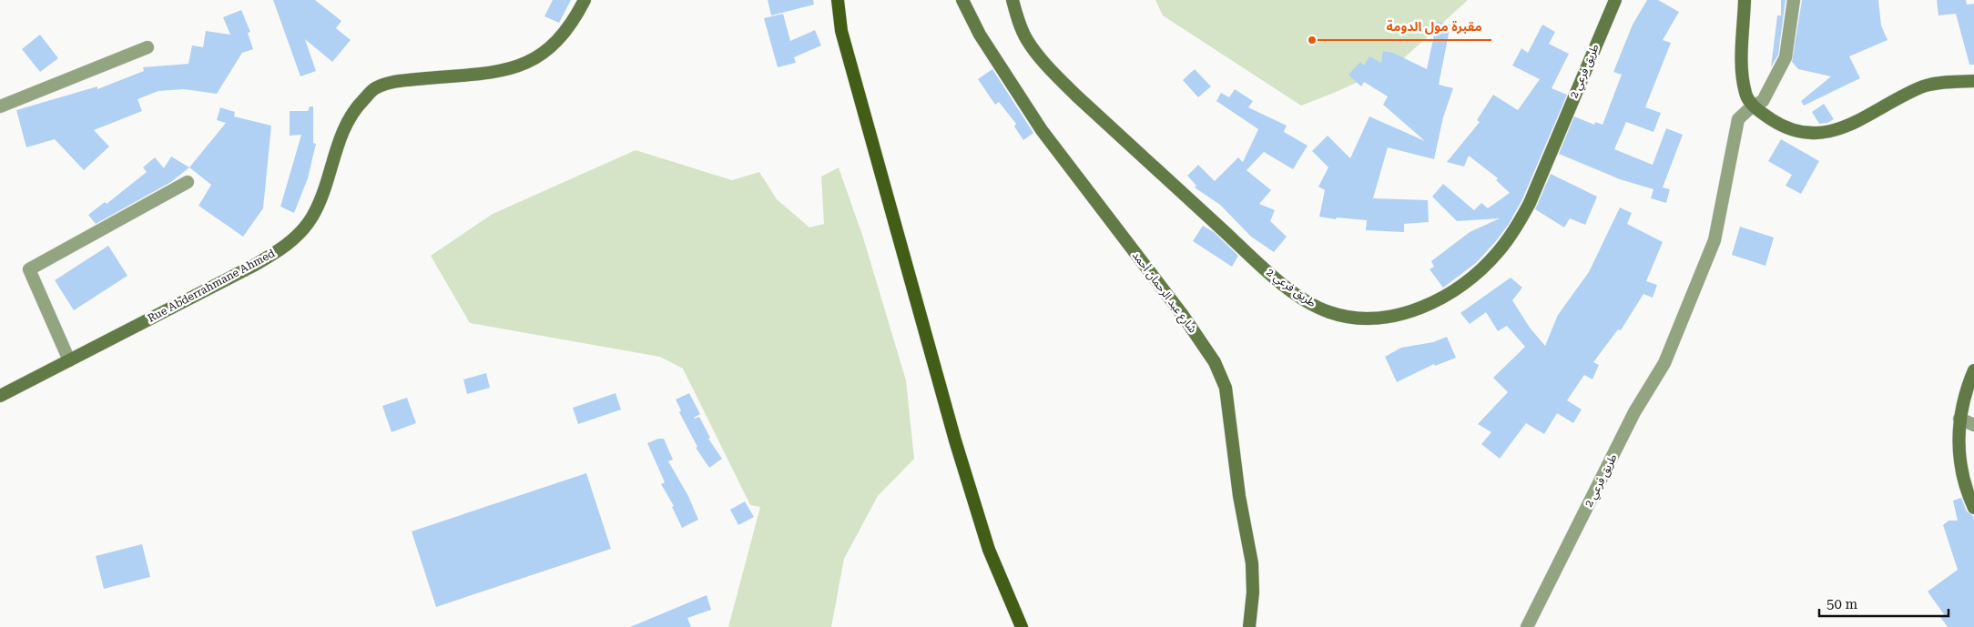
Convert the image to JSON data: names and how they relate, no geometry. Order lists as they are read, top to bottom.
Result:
{
  "streets": {
    "main road": ["طريق فرعي 2", "Rue Abderrahmane Ahmed", "شارع عبد الرحمان أحمد"]
  },
  "places": ["مقبرة مول الدومة"],
  "scale_bar": "50 m"
}
